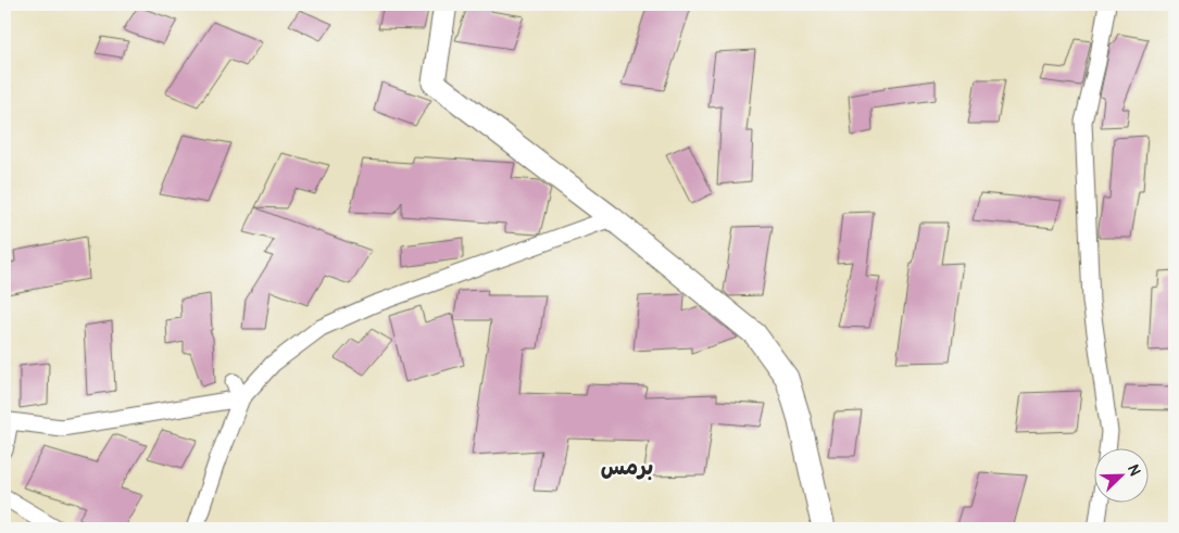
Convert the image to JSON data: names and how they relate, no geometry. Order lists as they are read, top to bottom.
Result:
{
  "districts": ["برمس"],
  "north": "top right"
}
